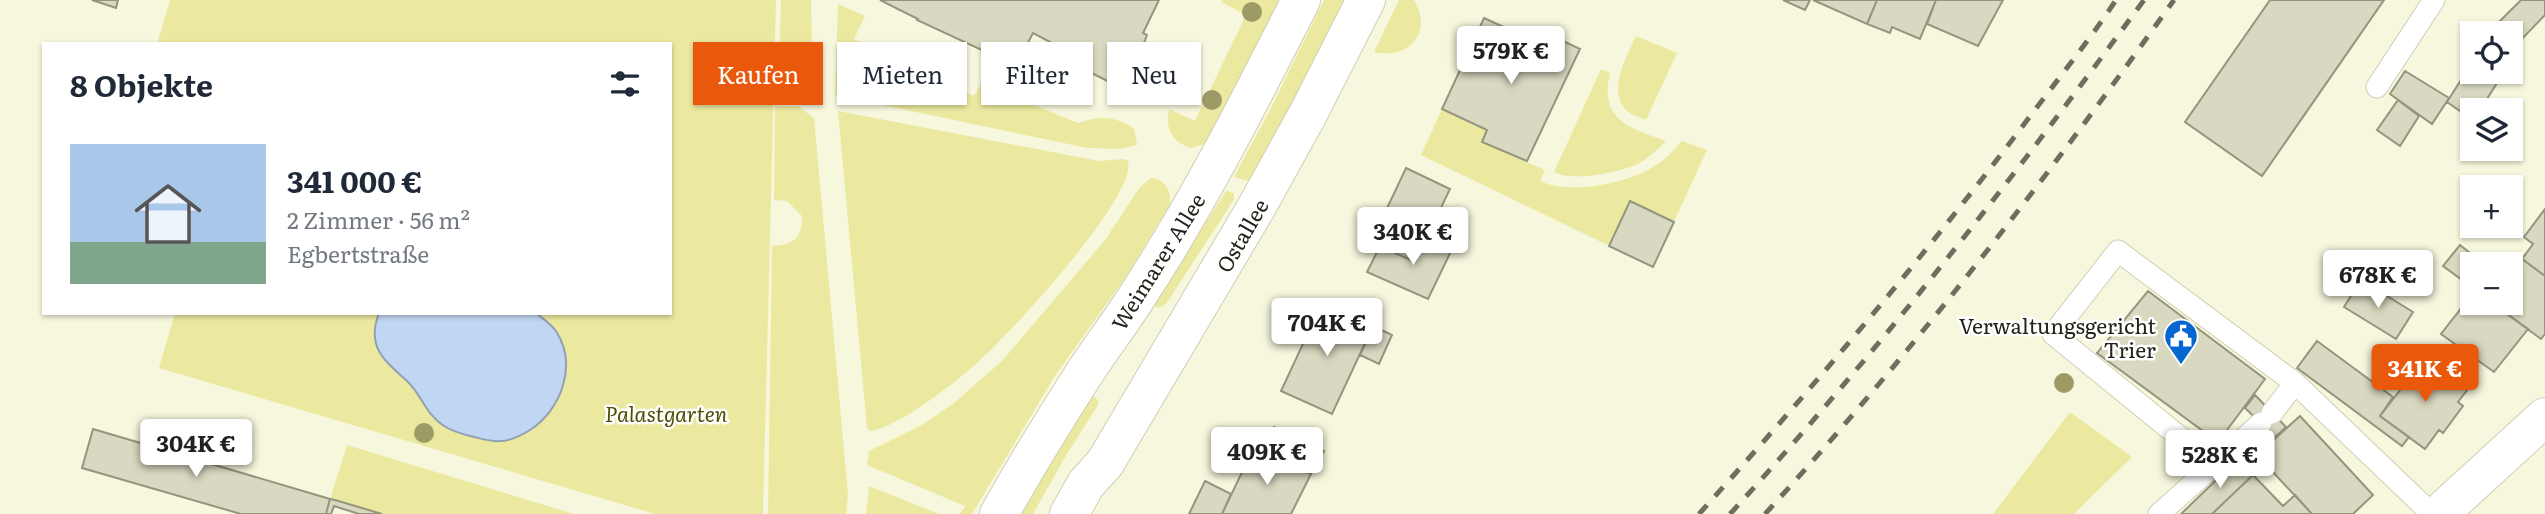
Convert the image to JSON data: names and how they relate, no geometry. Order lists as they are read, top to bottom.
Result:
{
  "streets": {
    "main road": ["Ostallee", "Weimarer Allee"]
  },
  "parks": ["Palastgarten"],
  "places": {
    "public building": ["Verwaltungsgericht Trier"]
  },
  "page": {
    "map_buttons": ["+", "−"],
    "price": [
      "579K €",
      "340K €",
      "678K €",
      "704K €",
      "341K €",
      "304K €",
      "409K €",
      "528K €"
    ],
    "chip": [
      "Kaufen",
      "Mieten",
      "Filter",
      "Neu"
    ],
    "heading": "8 Objekte",
    "list": [
      {
        "name": "341 000 €",
        "note": "2 Zimmer · 56 m² · Egbertstraße"
      }
    ]
  }
}
